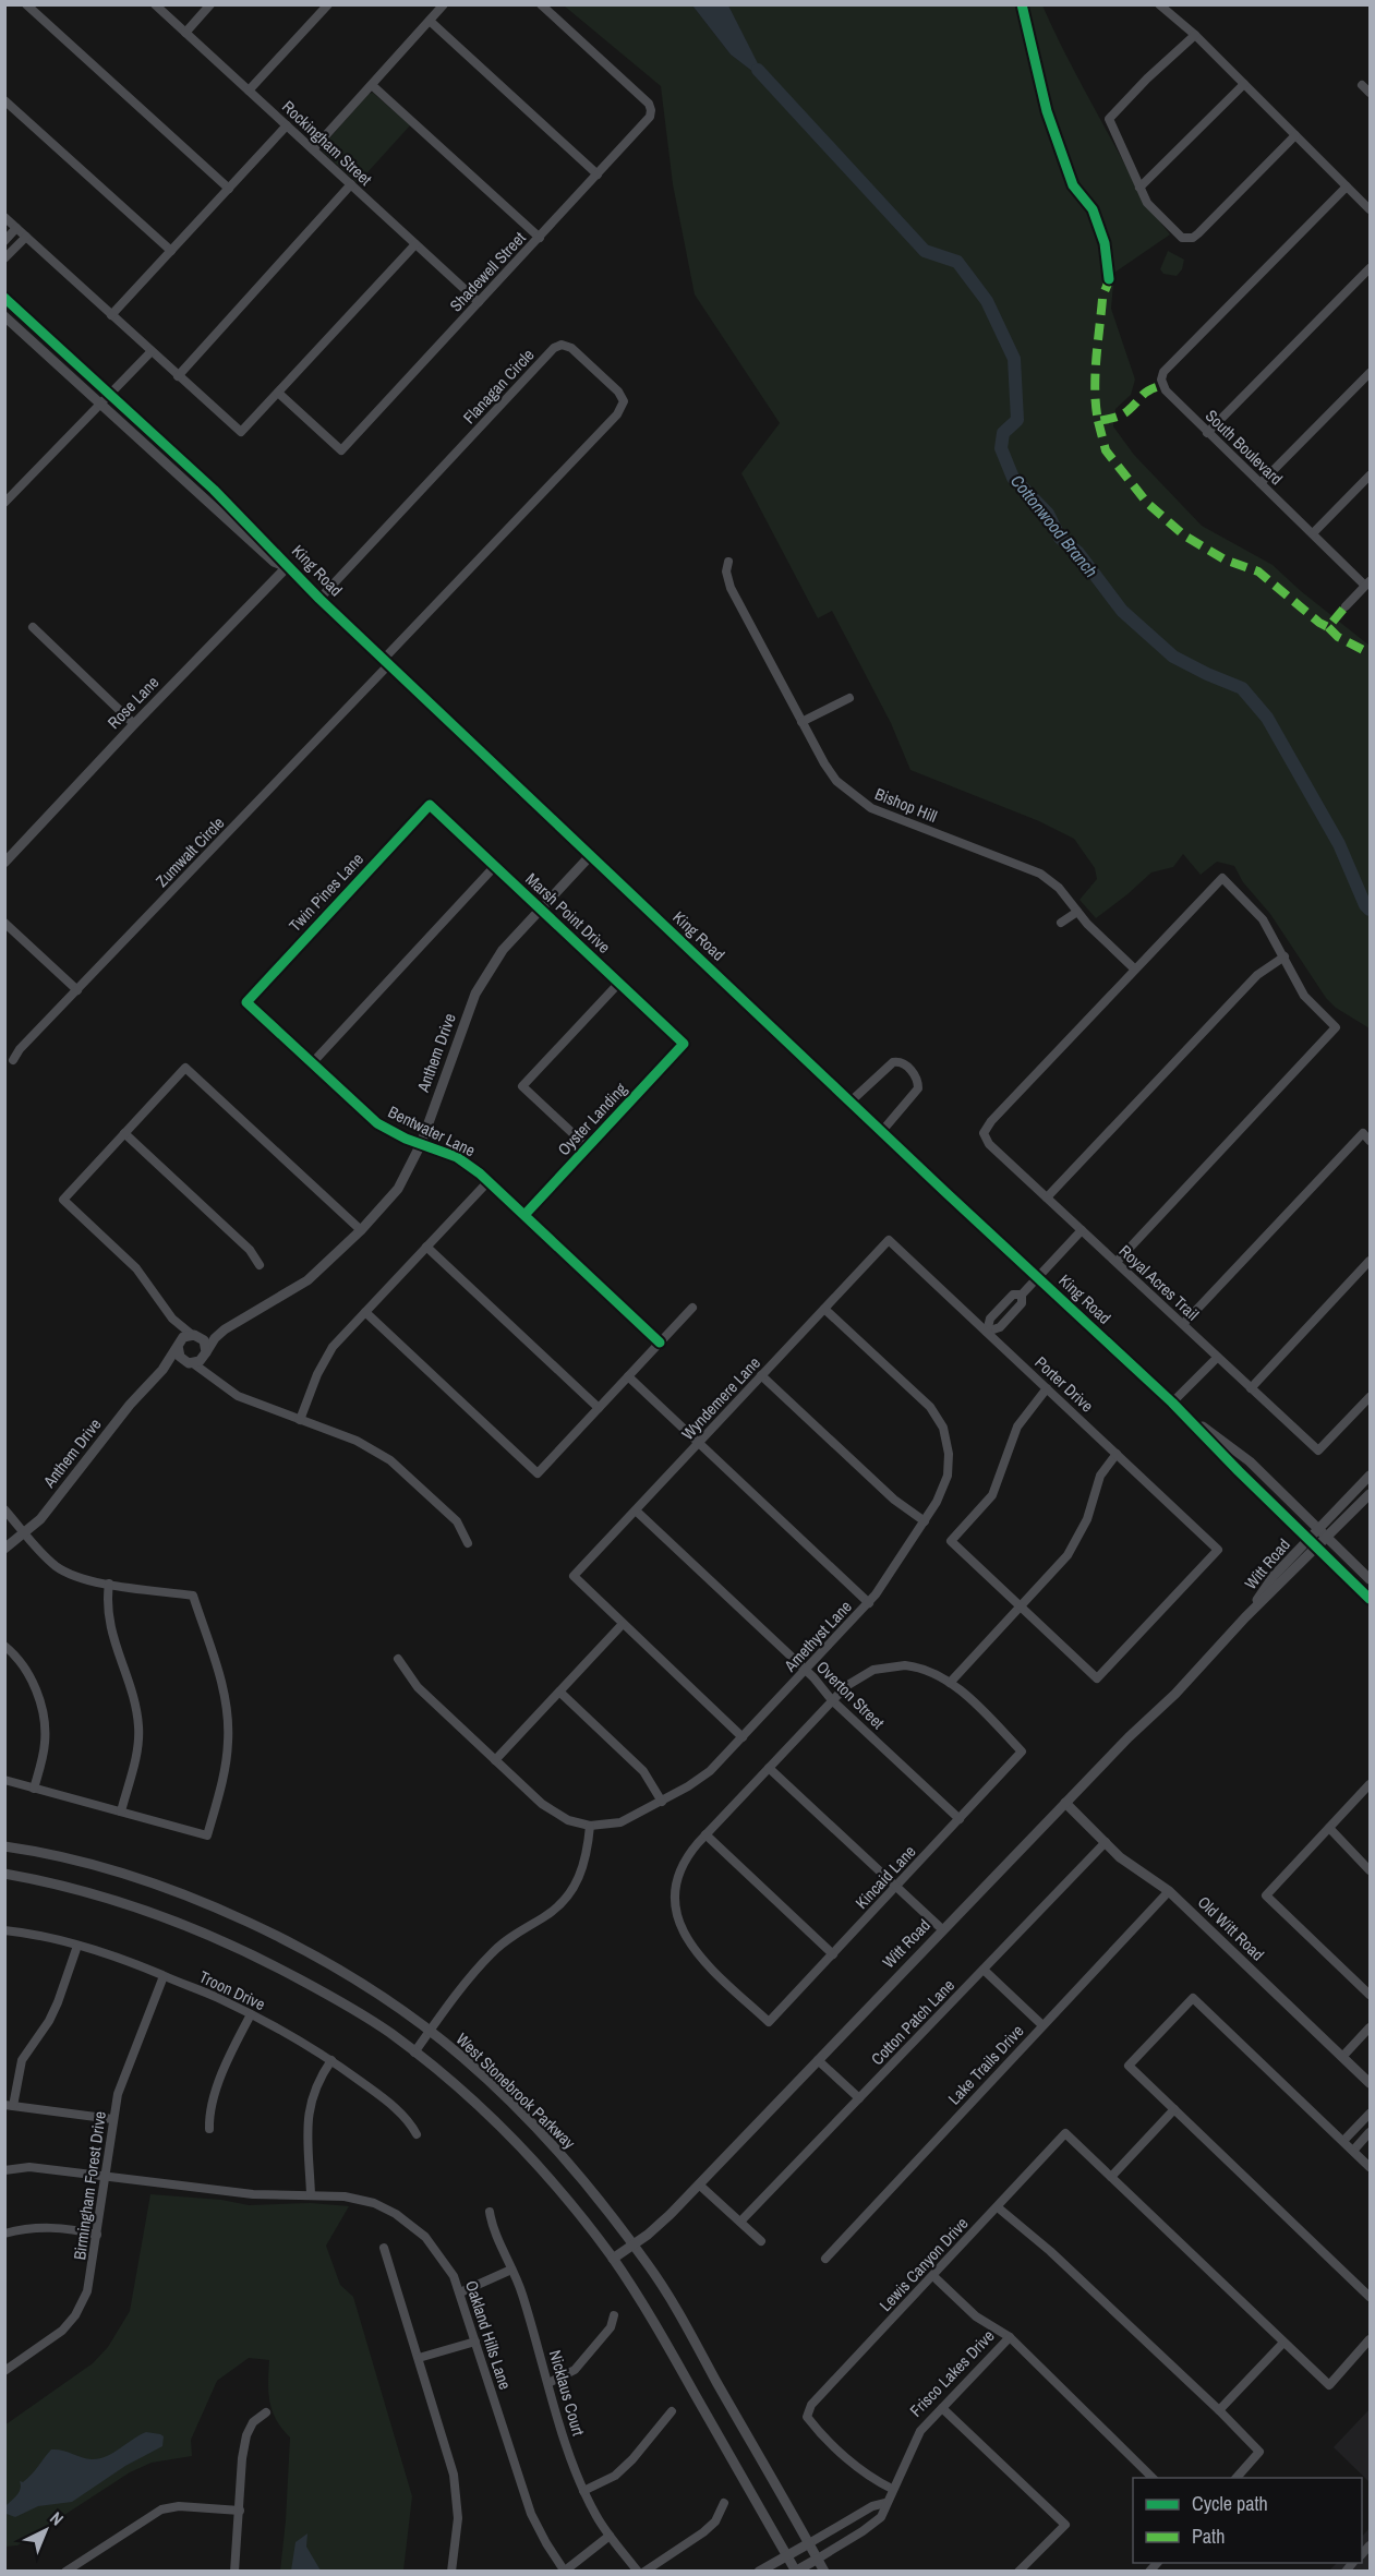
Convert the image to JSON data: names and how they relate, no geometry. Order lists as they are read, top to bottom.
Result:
{
  "streets": {
    "street": [
      "Rockingham Street",
      "Shadewell Street",
      "Flanagan Circle",
      "South Boulevard",
      "King Road",
      "Rose Lane",
      "Bishop Hill",
      "Zumwalt Circle",
      "Twin Pines Lane",
      "Marsh Point Drive",
      "Anthem Drive",
      "Oyster Landing",
      "Bentwater Lane",
      "Royal Acres Trail",
      "Porter Drive",
      "Wyndemere Lane",
      "Witt Road",
      "Amethyst Lane",
      "Overton Street",
      "Kincaid Lane",
      "Old Witt Road",
      "Troon Drive",
      "Cotton Patch Lane",
      "Lake Trails Drive",
      "West Stonebrook Parkway",
      "Birmingham Forest Drive",
      "Lewis Canyon Drive",
      "Oakland Hills Lane",
      "Frisco Lakes Drive",
      "Nicklaus Court"
    ]
  },
  "crossings": [
    ["Rockingham Street", "Shadewell Street"],
    ["Flanagan Circle", "King Road"],
    ["Flanagan Circle", "Zumwalt Circle"],
    ["King Road", "Rose Lane"],
    ["King Road", "Zumwalt Circle"],
    ["King Road", "Anthem Drive"],
    ["King Road", "Witt Road"],
    ["Bishop Hill", "Royal Acres Trail"],
    ["Twin Pines Lane", "Marsh Point Drive"],
    ["Twin Pines Lane", "Bentwater Lane"],
    ["Marsh Point Drive", "Anthem Drive"],
    ["Marsh Point Drive", "Oyster Landing"],
    ["Anthem Drive", "Bentwater Lane"],
    ["Oyster Landing", "Bentwater Lane"],
    ["Porter Drive", "Wyndemere Lane"],
    ["Wyndemere Lane", "Amethyst Lane"],
    ["Wyndemere Lane", "Overton Street"],
    ["Witt Road", "Old Witt Road"],
    ["Witt Road", "West Stonebrook Parkway"],
    ["Amethyst Lane", "Overton Street"],
    ["Overton Street", "Kincaid Lane"],
    ["Old Witt Road", "Cotton Patch Lane"],
    ["Old Witt Road", "Lake Trails Drive"],
    ["Troon Drive", "Birmingham Forest Drive"],
    ["West Stonebrook Parkway", "Frisco Lakes Drive"],
    ["Birmingham Forest Drive", "Oakland Hills Lane"],
    ["Lewis Canyon Drive", "Frisco Lakes Drive"]
  ],
  "water": ["Cottonwood Branch"],
  "legend": ["Cycle path", "Path"],
  "north": "top right"
}
